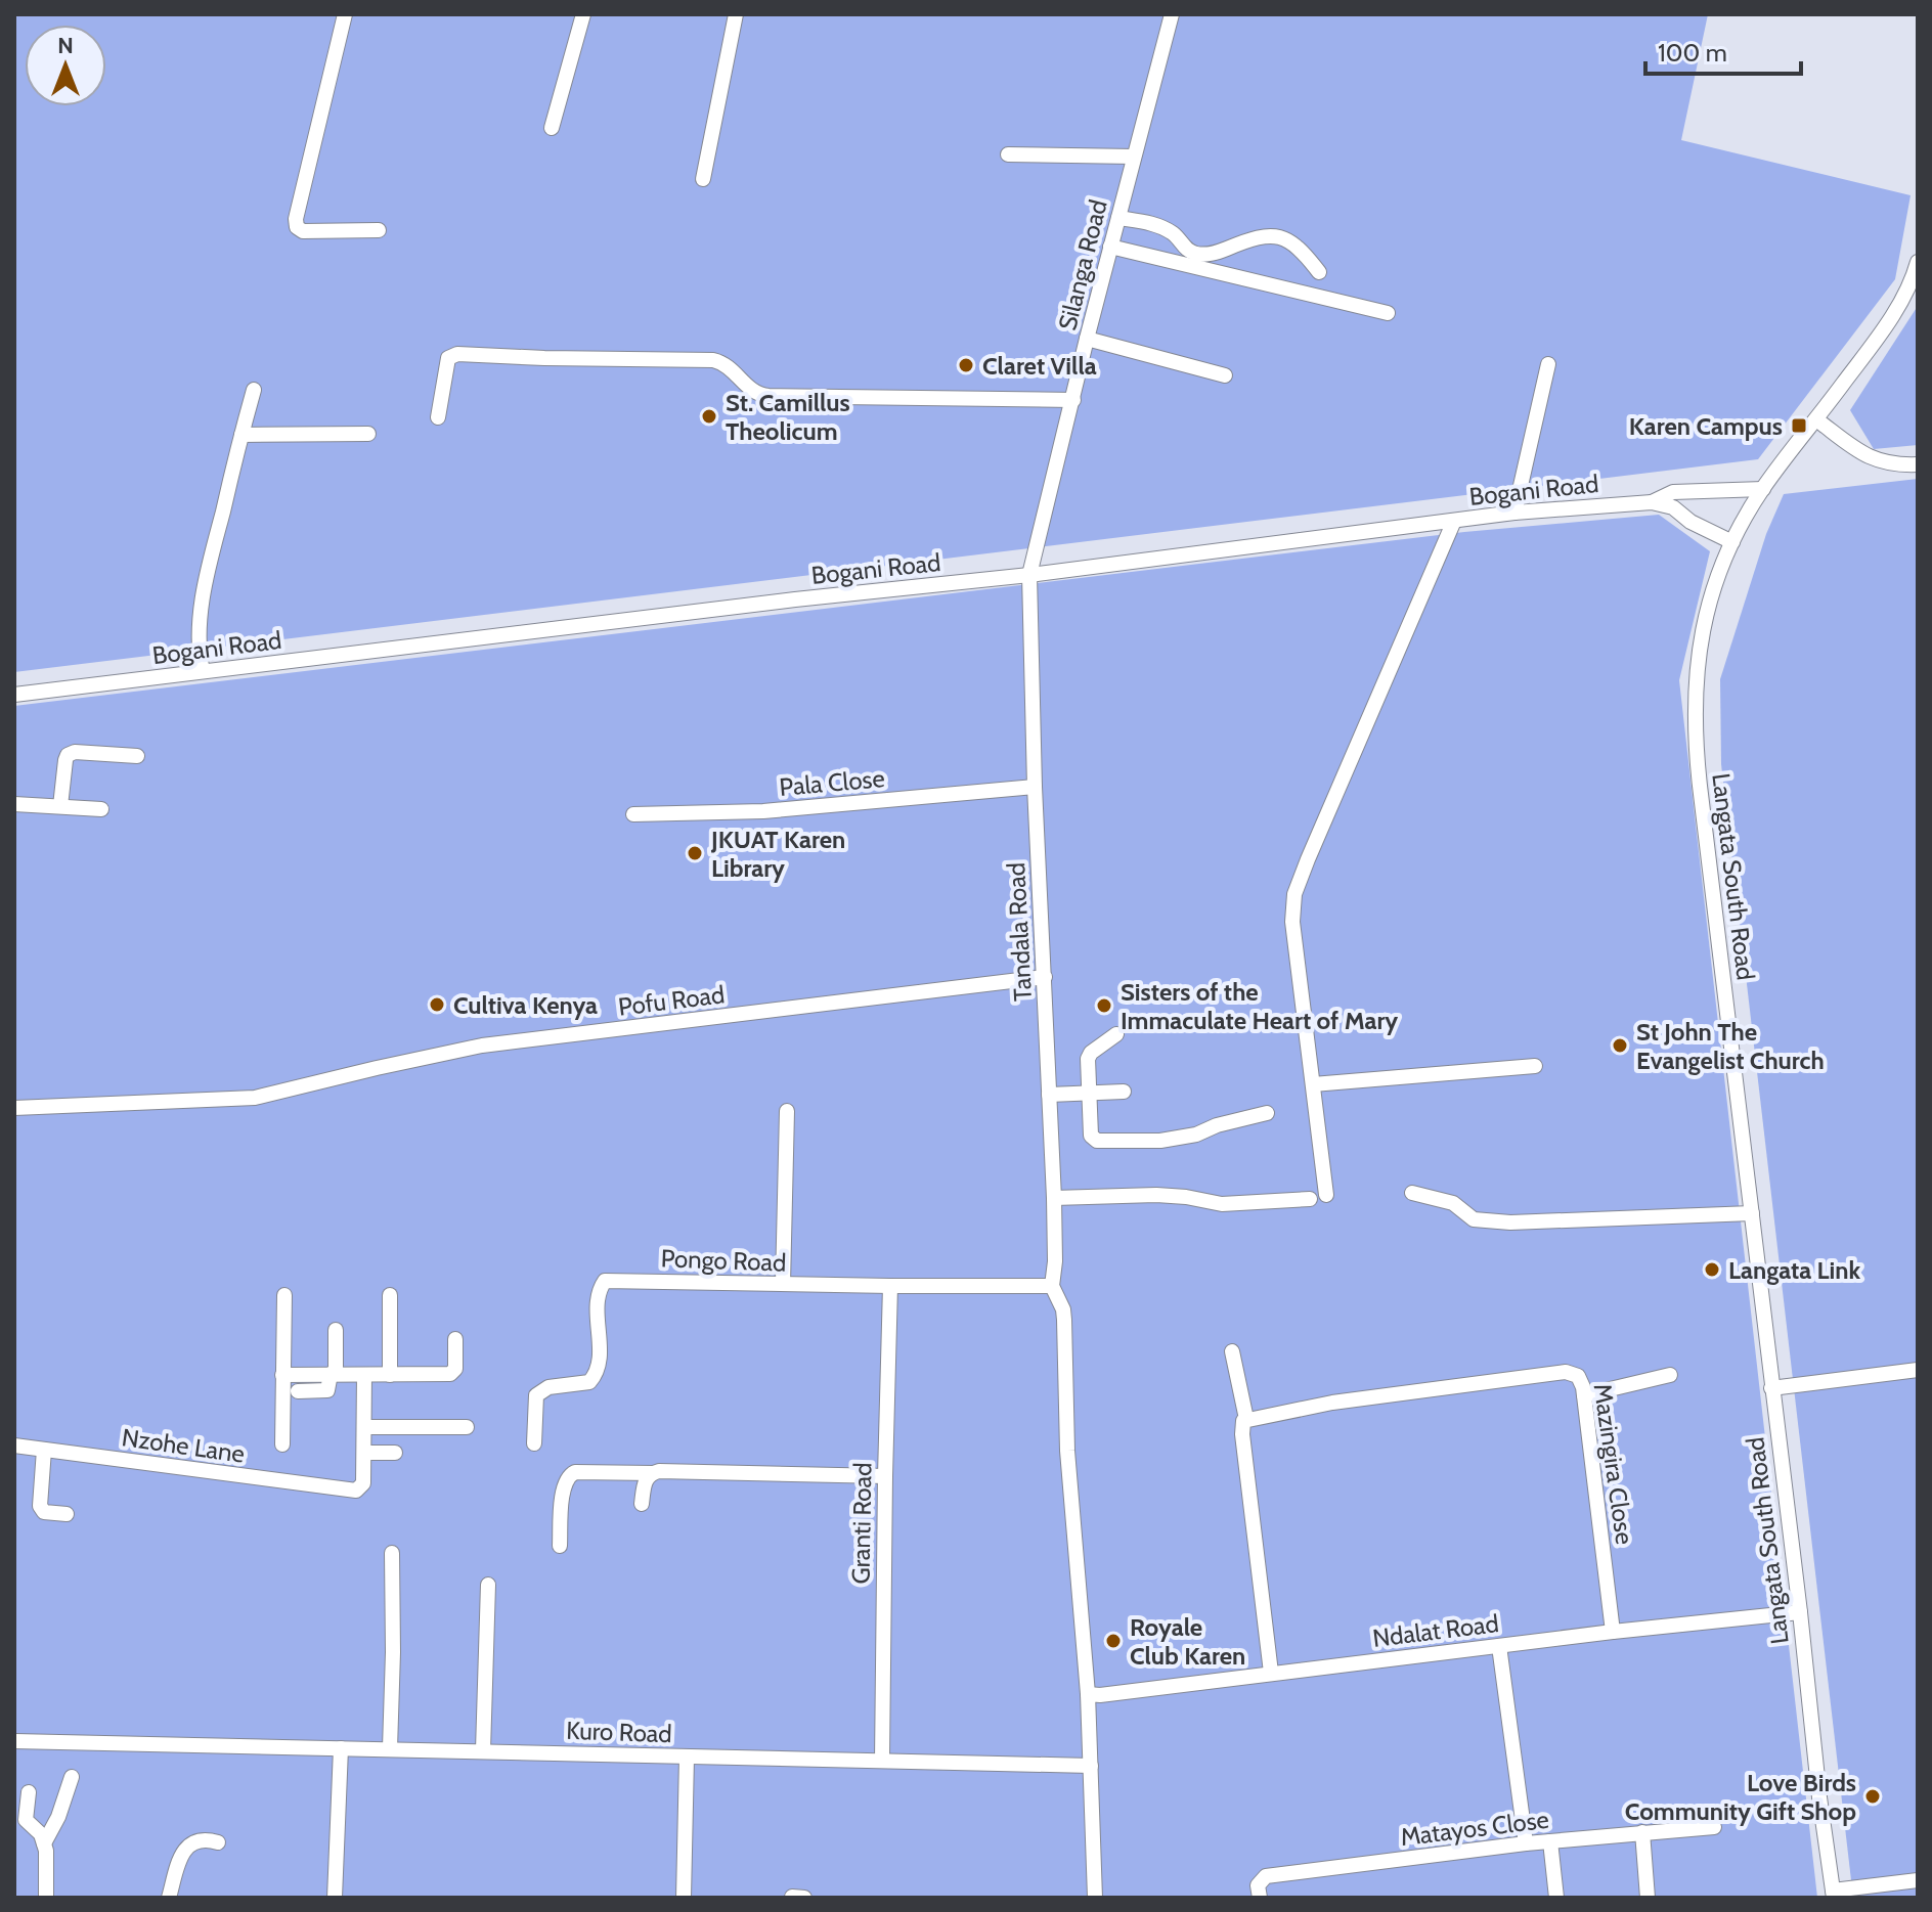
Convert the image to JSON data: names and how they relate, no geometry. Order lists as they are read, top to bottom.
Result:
{
  "streets": {
    "street": [
      "Silanga Road",
      "Bogani Road",
      "Pala Close",
      "Langata South Road",
      "Tandala Road",
      "Pofu Road",
      "Pongo Road",
      "Nzohe Lane",
      "Mazingira Close",
      "Granti Road",
      "Ndalat Road",
      "Kuro Road",
      "Matayos Close"
    ]
  },
  "crossings": [
    ["Silanga Road", "Bogani Road"],
    ["Silanga Road", "Tandala Road"],
    ["Bogani Road", "Langata South Road"],
    ["Bogani Road", "Tandala Road"],
    ["Pala Close", "Tandala Road"],
    ["Langata South Road", "Ndalat Road"],
    ["Tandala Road", "Pofu Road"],
    ["Tandala Road", "Pongo Road"],
    ["Pongo Road", "Granti Road"],
    ["Mazingira Close", "Ndalat Road"],
    ["Granti Road", "Kuro Road"]
  ],
  "places": {
    "other": [
      "Claret Villa",
      "St. Camillus Theolicum",
      "JKUAT Karen Library",
      "Cultiva Kenya",
      "Sisters of the Immaculate Heart of Mary",
      "St John The Evangelist Church",
      "Langata Link",
      "Royale Club Karen",
      "Love Birds Community Gift Shop"
    ],
    "transit": ["Karen Campus"]
  },
  "scale_bar": "100 m",
  "north": "top"
}
